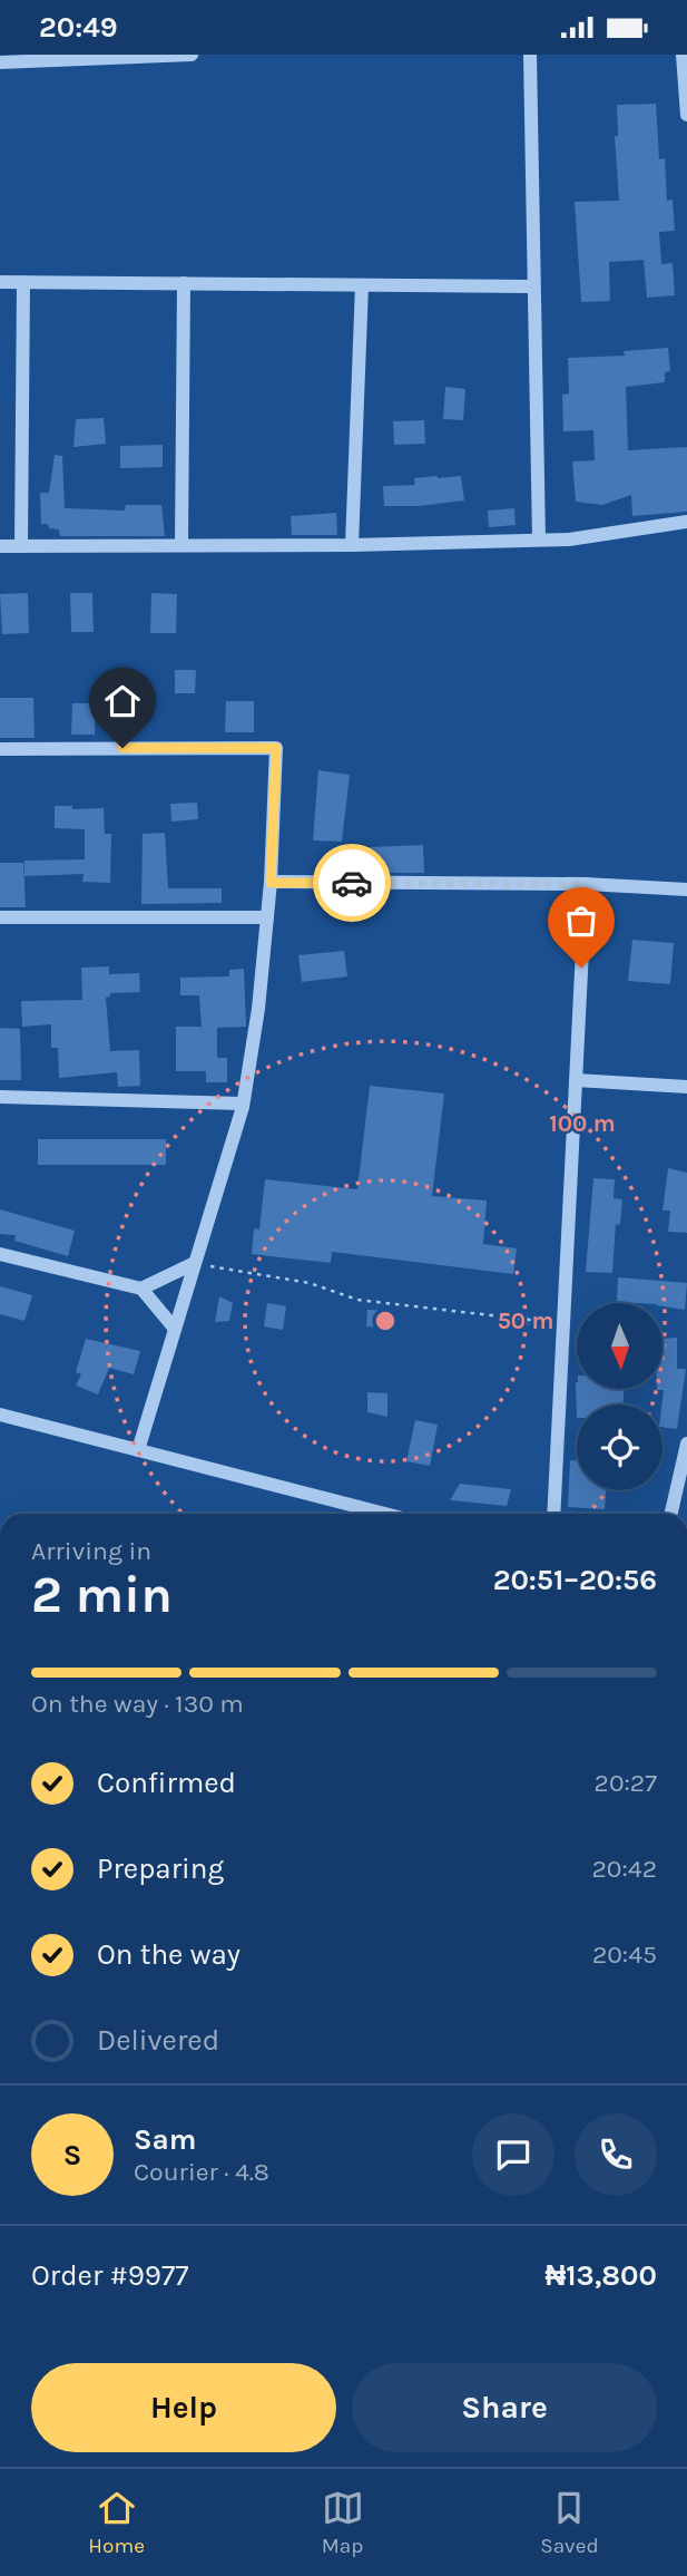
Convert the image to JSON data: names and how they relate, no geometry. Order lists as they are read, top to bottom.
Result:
{
  "north": "bottom",
  "page": {
    "status": "20:49",
    "heading": ["2 min", "Arriving in", "20:51–20:56"],
    "panel": [
      "Sam",
      "Courier · 4.8",
      "Order #9977",
      "₦13,800"
    ],
    "bar": "On the way · 130 m",
    "list": [
      ["Confirmed", "20:27"],
      ["Preparing", "20:42"],
      ["On the way", "20:45"],
      "Delivered"
    ],
    "round": "S",
    "buttons": ["Help", "Share"],
    "tabs": ["Home", "Map", "Saved"]
  },
  "rings": ["100 m", "50 m"]
}
